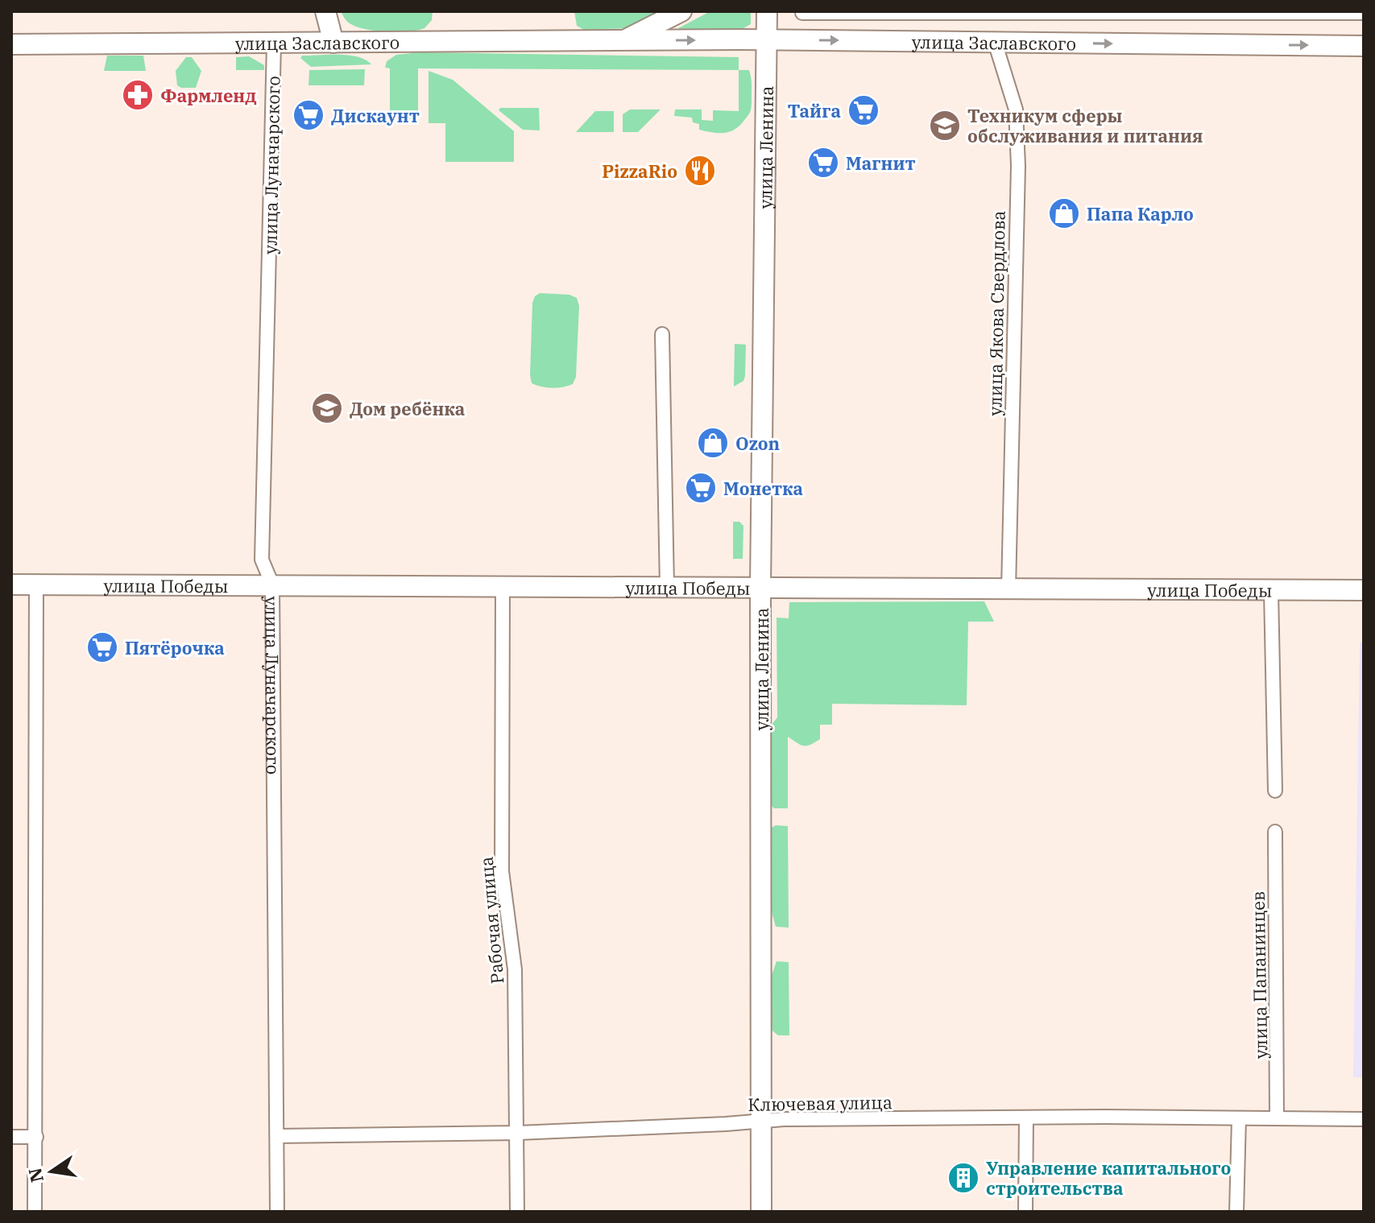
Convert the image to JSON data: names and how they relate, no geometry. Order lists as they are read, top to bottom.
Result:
{
  "streets": {
    "main road": ["улица Заславского", "улица Ленина", "улица Победы"],
    "street": [
      "улица Луначарского",
      "улица Якова Свердлова",
      "Рабочая улица",
      "улица Папанинцев",
      "Ключевая улица"
    ]
  },
  "crossings": [
    ["улица Заславского", "улица Ленина"],
    ["улица Заславского", "улица Луначарского"],
    ["улица Заславского", "улица Якова Свердлова"],
    ["улица Ленина", "улица Победы"],
    ["улица Ленина", "Ключевая улица"],
    ["улица Луначарского", "улица Победы"],
    ["улица Луначарского", "Ключевая улица"],
    ["улица Якова Свердлова", "улица Победы"],
    ["улица Победы", "Рабочая улица"],
    ["Рабочая улица", "Ключевая улица"],
    ["улица Папанинцев", "Ключевая улица"]
  ],
  "one_way": ["улица Заславского"],
  "places": {
    "pharmacy": ["Фармленд"],
    "supermarket": [
      "Тайга",
      "Дискаунт",
      "Магнит",
      "Монетка",
      "Пятёрочка"
    ],
    "school or university": ["Техникум сферы обслуживания и питания", "Дом ребёнка"],
    "restaurant": ["PizzaRio"],
    "shop": ["Папа Карло", "Ozon"],
    "building": ["Управление капитального строительства"]
  },
  "north": "left"
}
